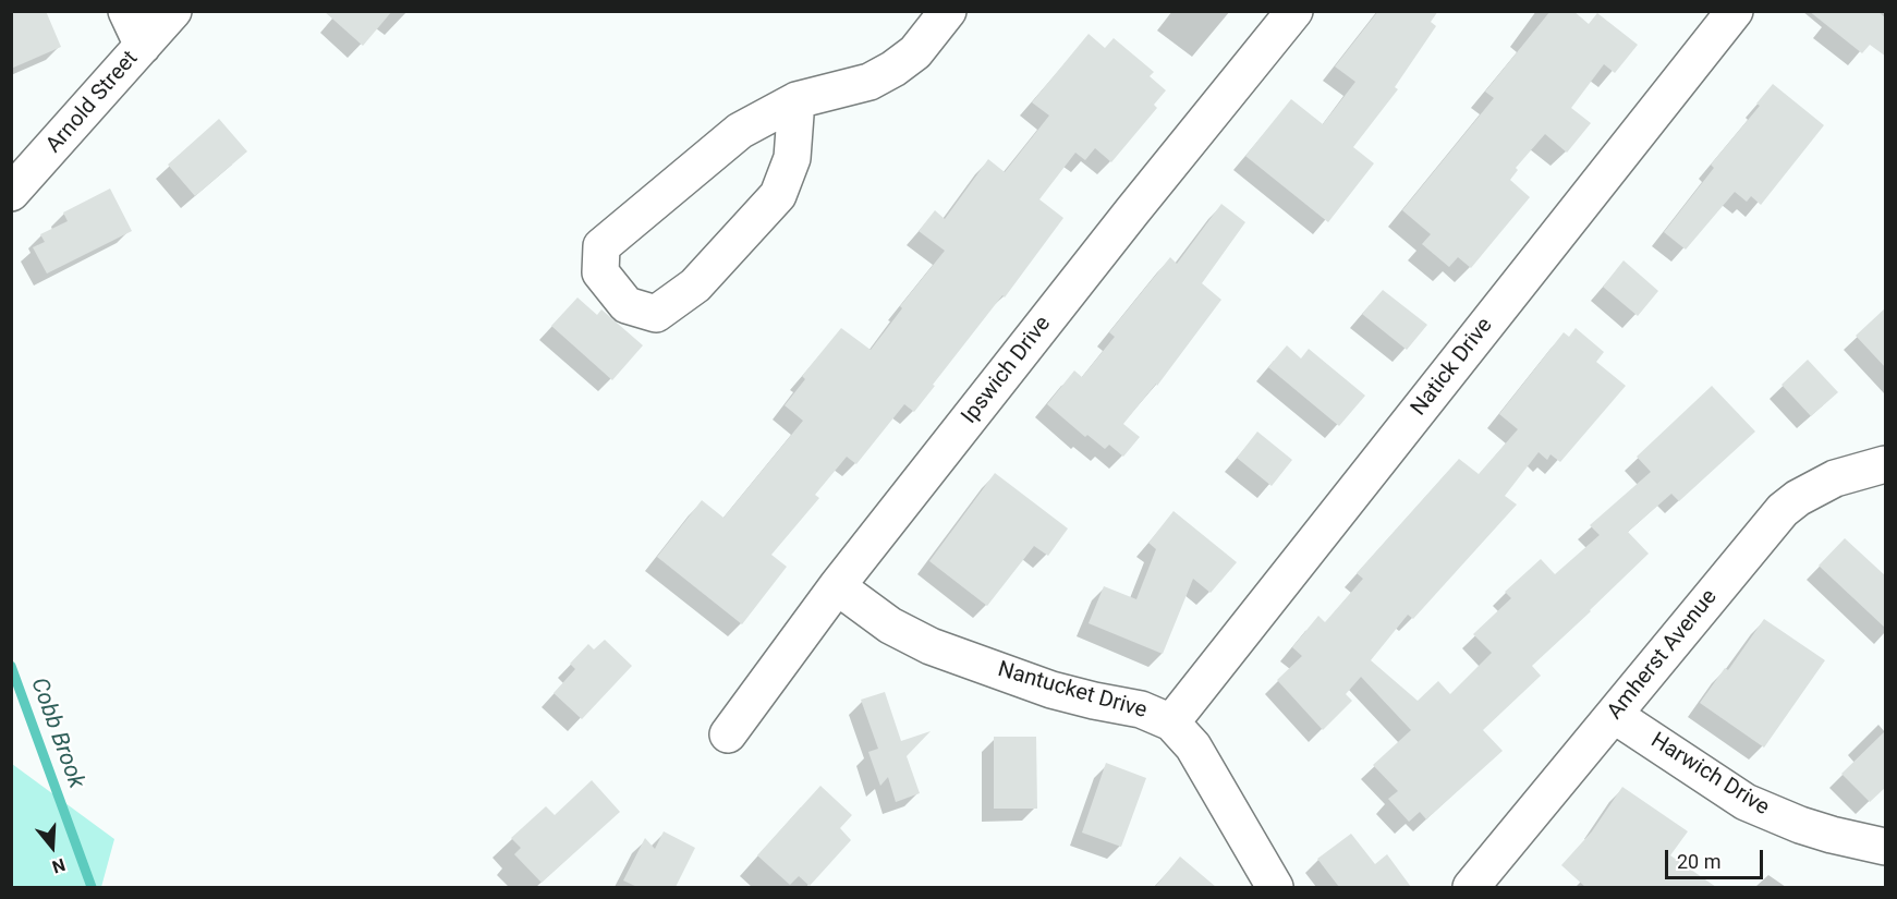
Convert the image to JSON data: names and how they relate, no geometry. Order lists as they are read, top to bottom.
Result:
{
  "streets": {
    "street": [
      "Arnold Street",
      "Natick Drive",
      "Ipswich Drive",
      "Amherst Avenue",
      "Nantucket Drive",
      "Harwich Drive"
    ]
  },
  "crossings": [
    ["Natick Drive", "Nantucket Drive"],
    ["Ipswich Drive", "Nantucket Drive"],
    ["Amherst Avenue", "Harwich Drive"]
  ],
  "water": ["Cobb Brook"],
  "scale_bar": "20 m",
  "north": "bottom"
}
